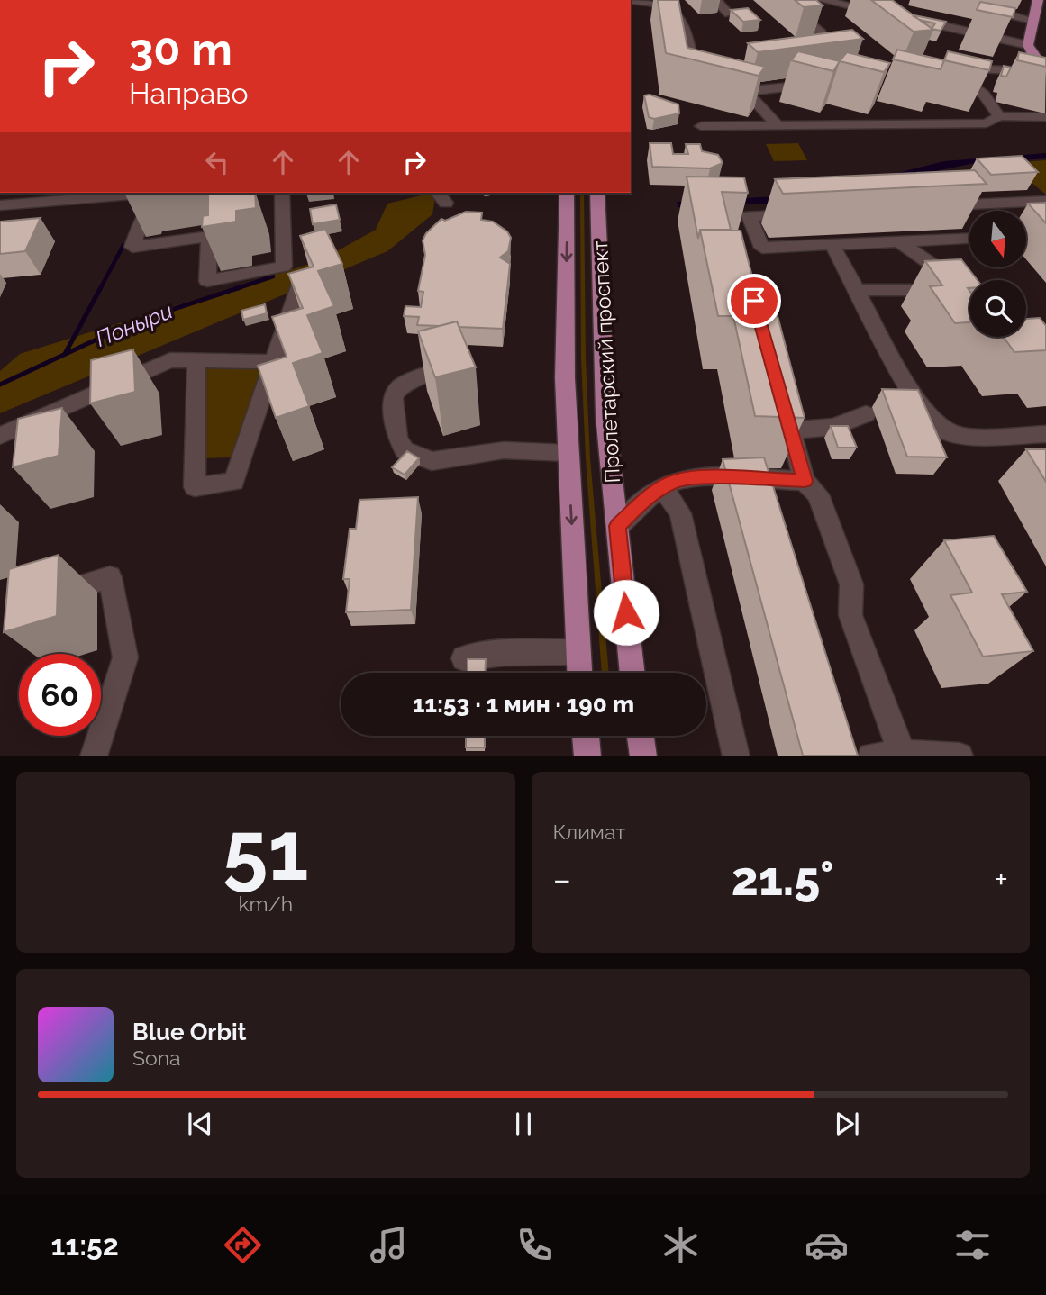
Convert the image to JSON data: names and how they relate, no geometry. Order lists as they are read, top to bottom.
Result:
{
  "streets": {
    "main road": ["Пролетарский проспект"]
  },
  "water": ["Поныри"],
  "north": "bottom",
  "page": {
    "turn": ["30 m", "Направо"],
    "limit": "60",
    "trip": "11:53 · 1 мин · 190 m",
    "tile": [
      ["51", "km/h"],
      "Климат"
    ],
    "heat": ["−", "21.5°", "+"],
    "song": ["Blue Orbit", "Sona"],
    "tabs": "11:52"
  }
}
